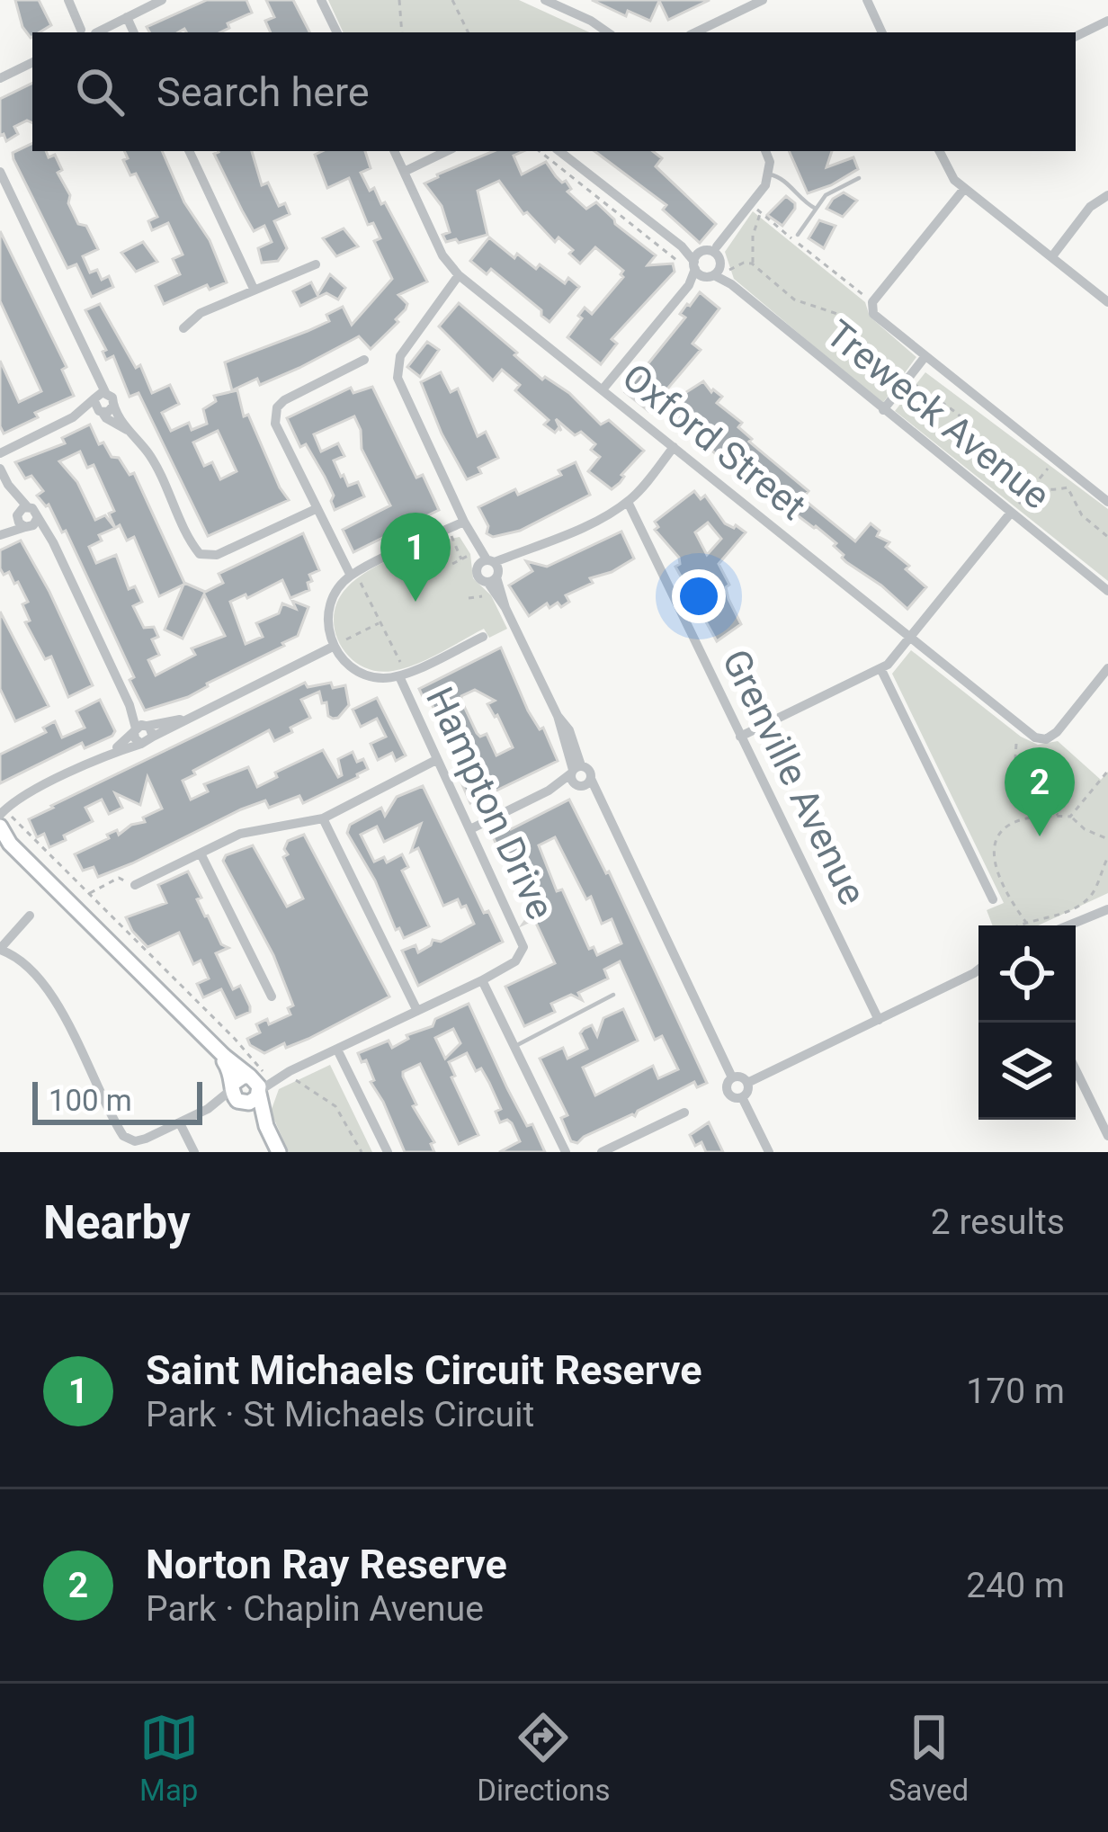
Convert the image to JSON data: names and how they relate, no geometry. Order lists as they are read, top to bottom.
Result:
{
  "streets": {
    "street": [
      "Treweck Avenue",
      "Oxford Street",
      "Grenville Avenue",
      "Hampton Drive"
    ]
  },
  "scale_bar": "100 m",
  "page": {
    "search": "Search here",
    "pins": ["1", "2"],
    "scale": "100 m",
    "heading": ["Nearby", "2 results"],
    "list": [
      {
        "mark": "1",
        "name": "Saint Michaels Circuit Reserve",
        "note": "Park · St Michaels Circuit",
        "value": "170 m"
      },
      {
        "mark": "2",
        "name": "Norton Ray Reserve",
        "note": "Park · Chaplin Avenue",
        "value": "240 m"
      }
    ],
    "nav": ["Map", "Directions", "Saved"]
  }
}
